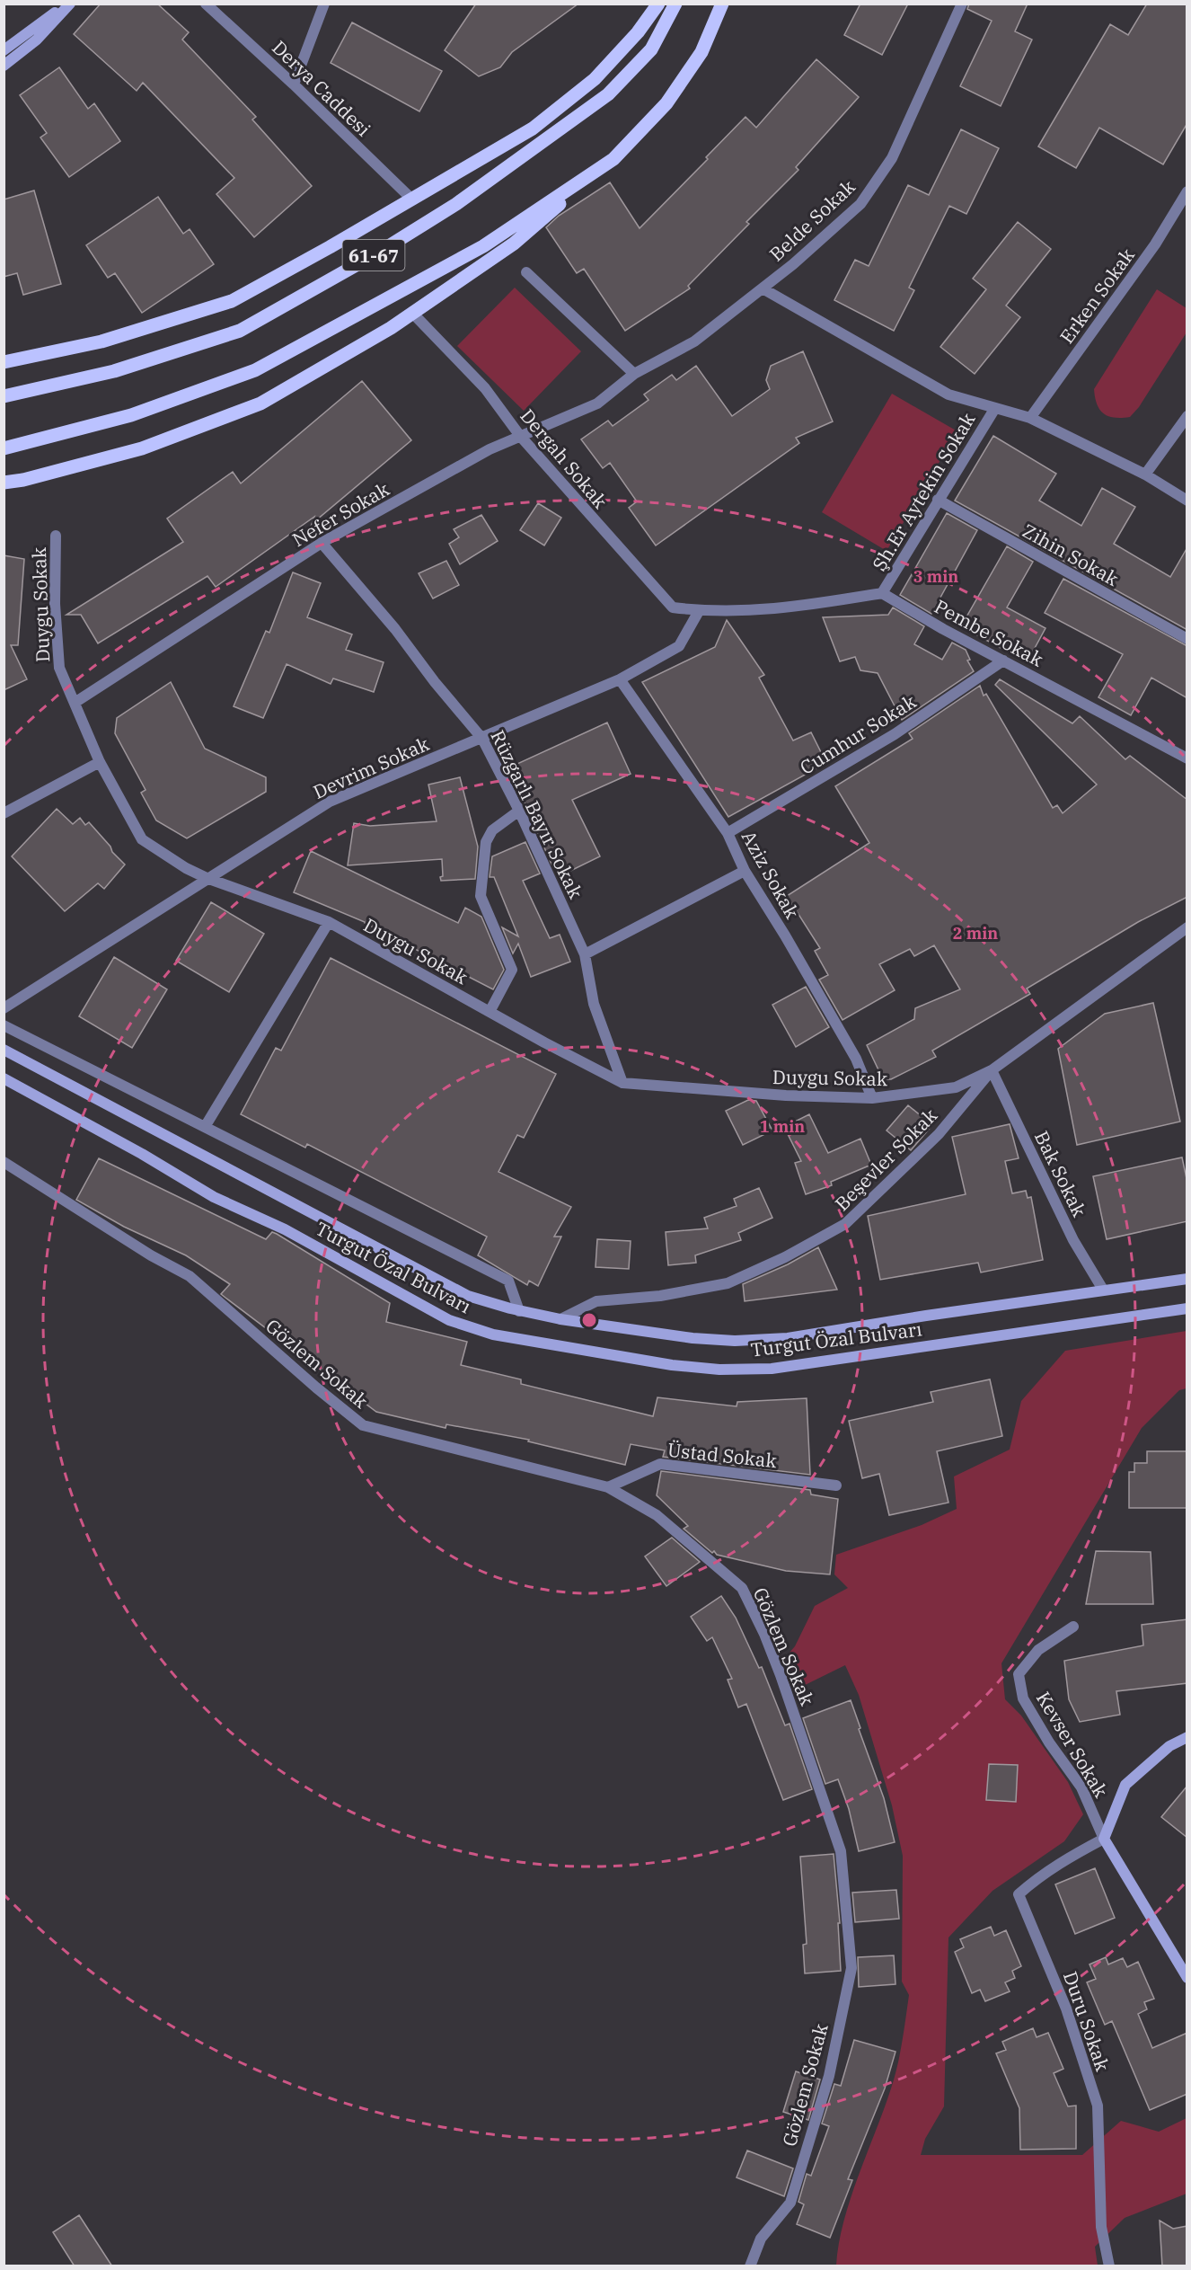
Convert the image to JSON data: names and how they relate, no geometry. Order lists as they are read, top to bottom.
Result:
{
  "streets": {
    "main road": ["61-67"],
    "street": [
      "Derya Caddesi",
      "Belde Sokak",
      "Erken Sokak",
      "Dergah Sokak",
      "Şh.Er Aytekin Sokak",
      "Nefer Sokak",
      "Zihin Sokak",
      "Duygu Sokak",
      "Pembe Sokak",
      "Cumhur Sokak",
      "Devrim Sokak",
      "Rüzgarlı Bayır Sokak",
      "Aziz Sokak",
      "Beşevler Sokak",
      "Bak Sokak",
      "Turgut Özal Bulvarı",
      "Gözlem Sokak",
      "Üstad Sokak",
      "Kevser Sokak",
      "Duru Sokak"
    ]
  },
  "crossings": [
    ["Derya Caddesi", "61-67"],
    ["Belde Sokak", "Nefer Sokak"],
    ["61-67", "Dergah Sokak"],
    ["Dergah Sokak", "Nefer Sokak"],
    ["Dergah Sokak", "Devrim Sokak"],
    ["Şh.Er Aytekin Sokak", "Zihin Sokak"],
    ["Şh.Er Aytekin Sokak", "Pembe Sokak"],
    ["Nefer Sokak", "Duygu Sokak"],
    ["Nefer Sokak", "Rüzgarlı Bayır Sokak"],
    ["Duygu Sokak", "Devrim Sokak"],
    ["Duygu Sokak", "Rüzgarlı Bayır Sokak"],
    ["Duygu Sokak", "Aziz Sokak"],
    ["Duygu Sokak", "Beşevler Sokak"],
    ["Duygu Sokak", "Bak Sokak"],
    ["Pembe Sokak", "Cumhur Sokak"],
    ["Cumhur Sokak", "Aziz Sokak"],
    ["Devrim Sokak", "Rüzgarlı Bayır Sokak"],
    ["Devrim Sokak", "Aziz Sokak"],
    ["Beşevler Sokak", "Bak Sokak"],
    ["Beşevler Sokak", "Turgut Özal Bulvarı"],
    ["Bak Sokak", "Turgut Özal Bulvarı"],
    ["Gözlem Sokak", "Üstad Sokak"],
    ["Kevser Sokak", "Duru Sokak"]
  ],
  "rings": ["3 min", "2 min", "1 min"]
}
